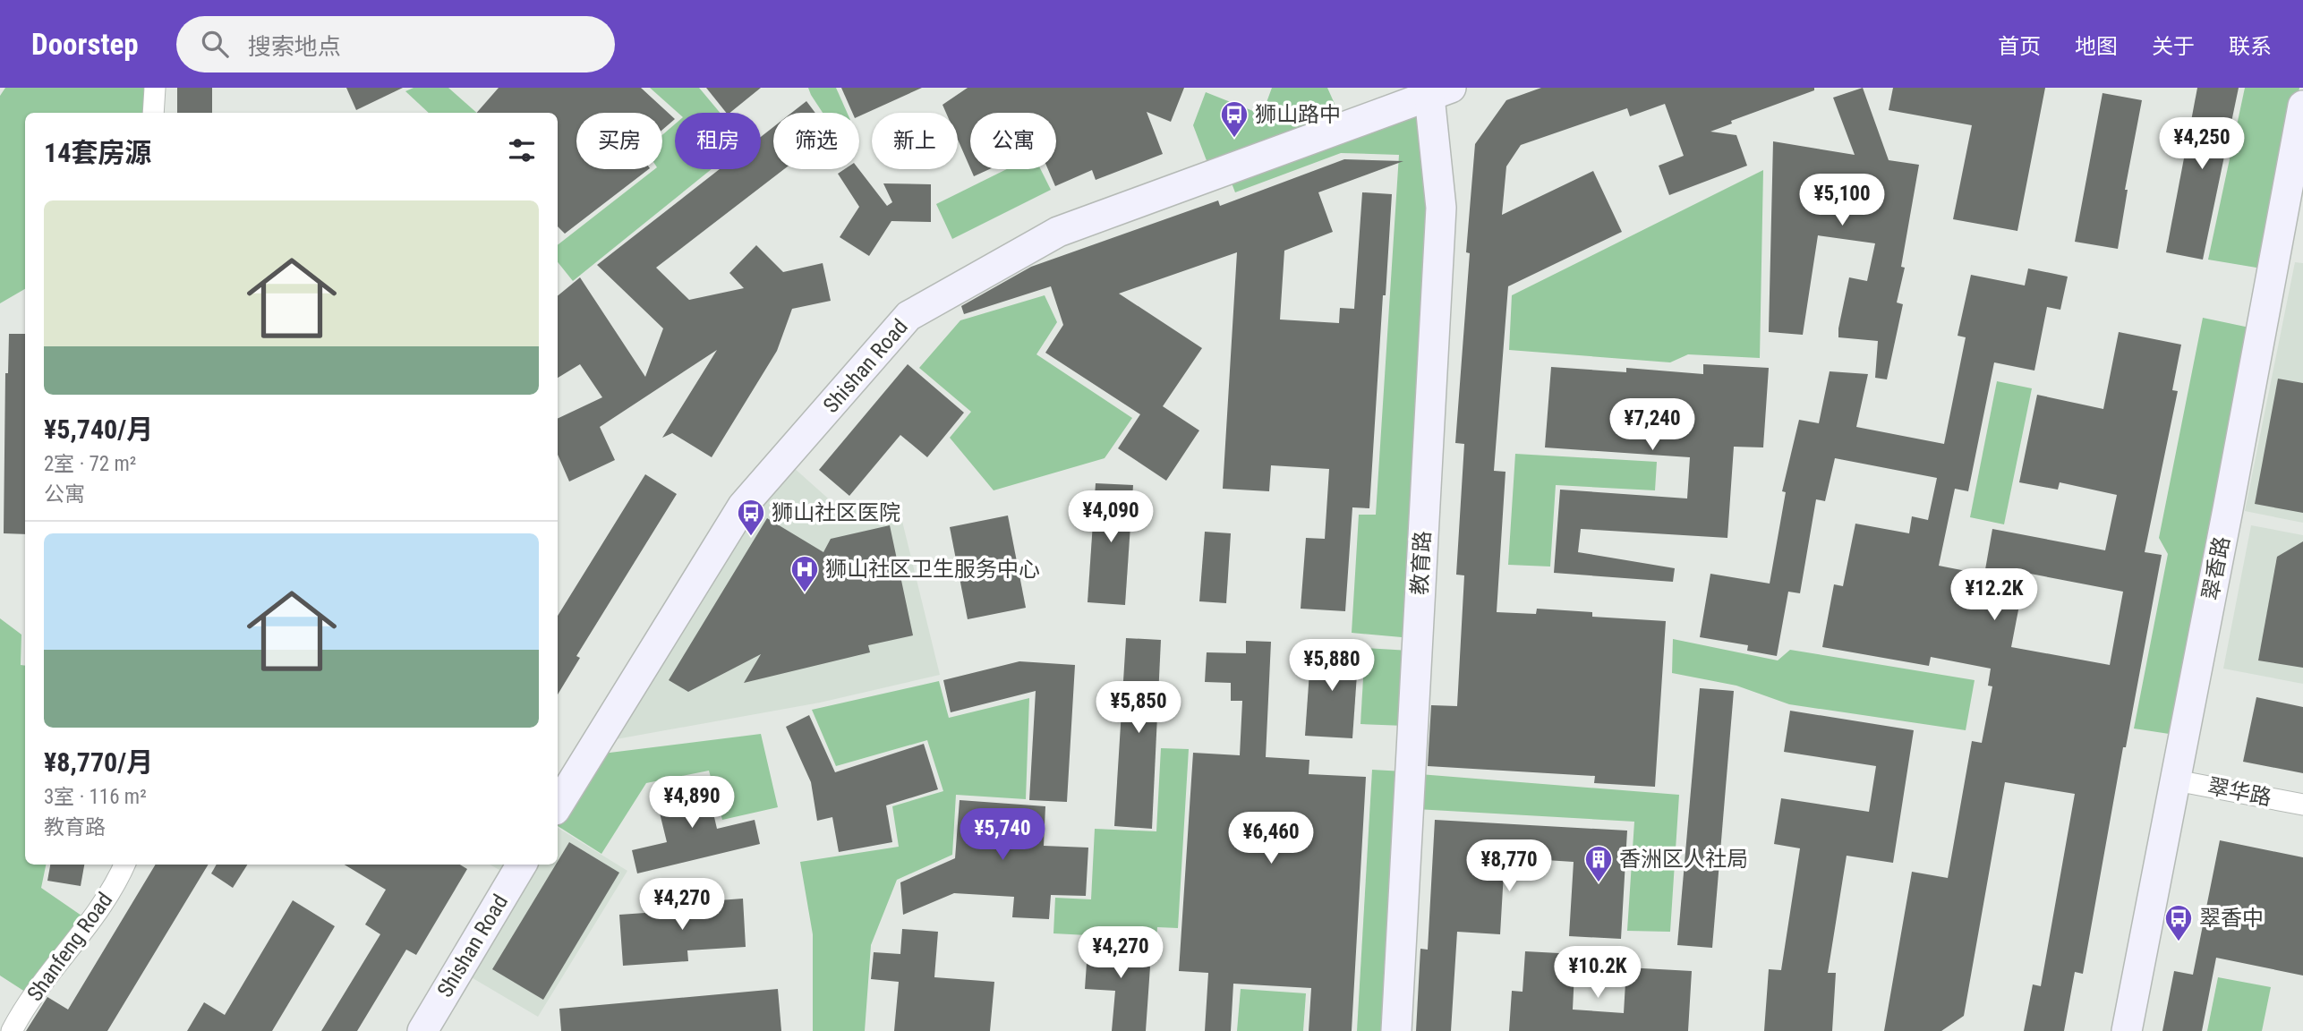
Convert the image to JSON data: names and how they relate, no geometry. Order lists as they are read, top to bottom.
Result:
{
  "streets": {
    "street": [
      "Shishan Road",
      "教育路",
      "翠香路",
      "翠华路",
      "Shanfeng Road"
    ]
  },
  "crossings": [
    ["Shishan Road", "教育路"],
    ["翠香路", "翠华路"]
  ],
  "places": {
    "bus stop": ["狮山路中", "狮山社区医院", "翠香中"],
    "hospital": ["狮山社区卫生服务中心"],
    "building": ["香洲区人社局"]
  },
  "page": {
    "header": "Doorstep",
    "search": "搜索地点",
    "nav": [
      "首页",
      "地图",
      "关于",
      "联系"
    ],
    "chip": [
      "买房",
      "租房",
      "筛选",
      "新上",
      "公寓"
    ],
    "heading": "14套房源",
    "price": [
      "¥4,250",
      "¥5,100",
      "¥7,240",
      "¥4,090",
      "¥12.2K",
      "¥5,880",
      "¥5,850",
      "¥4,890",
      "¥5,740",
      "¥6,460",
      "¥8,770",
      "¥4,270",
      "¥4,270",
      "¥10.2K"
    ],
    "list": [
      {
        "name": "¥5,740/月",
        "note": "2室 · 72 m² · 公寓"
      },
      {
        "name": "¥8,770/月",
        "note": "3室 · 116 m² · 教育路"
      }
    ]
  }
}
